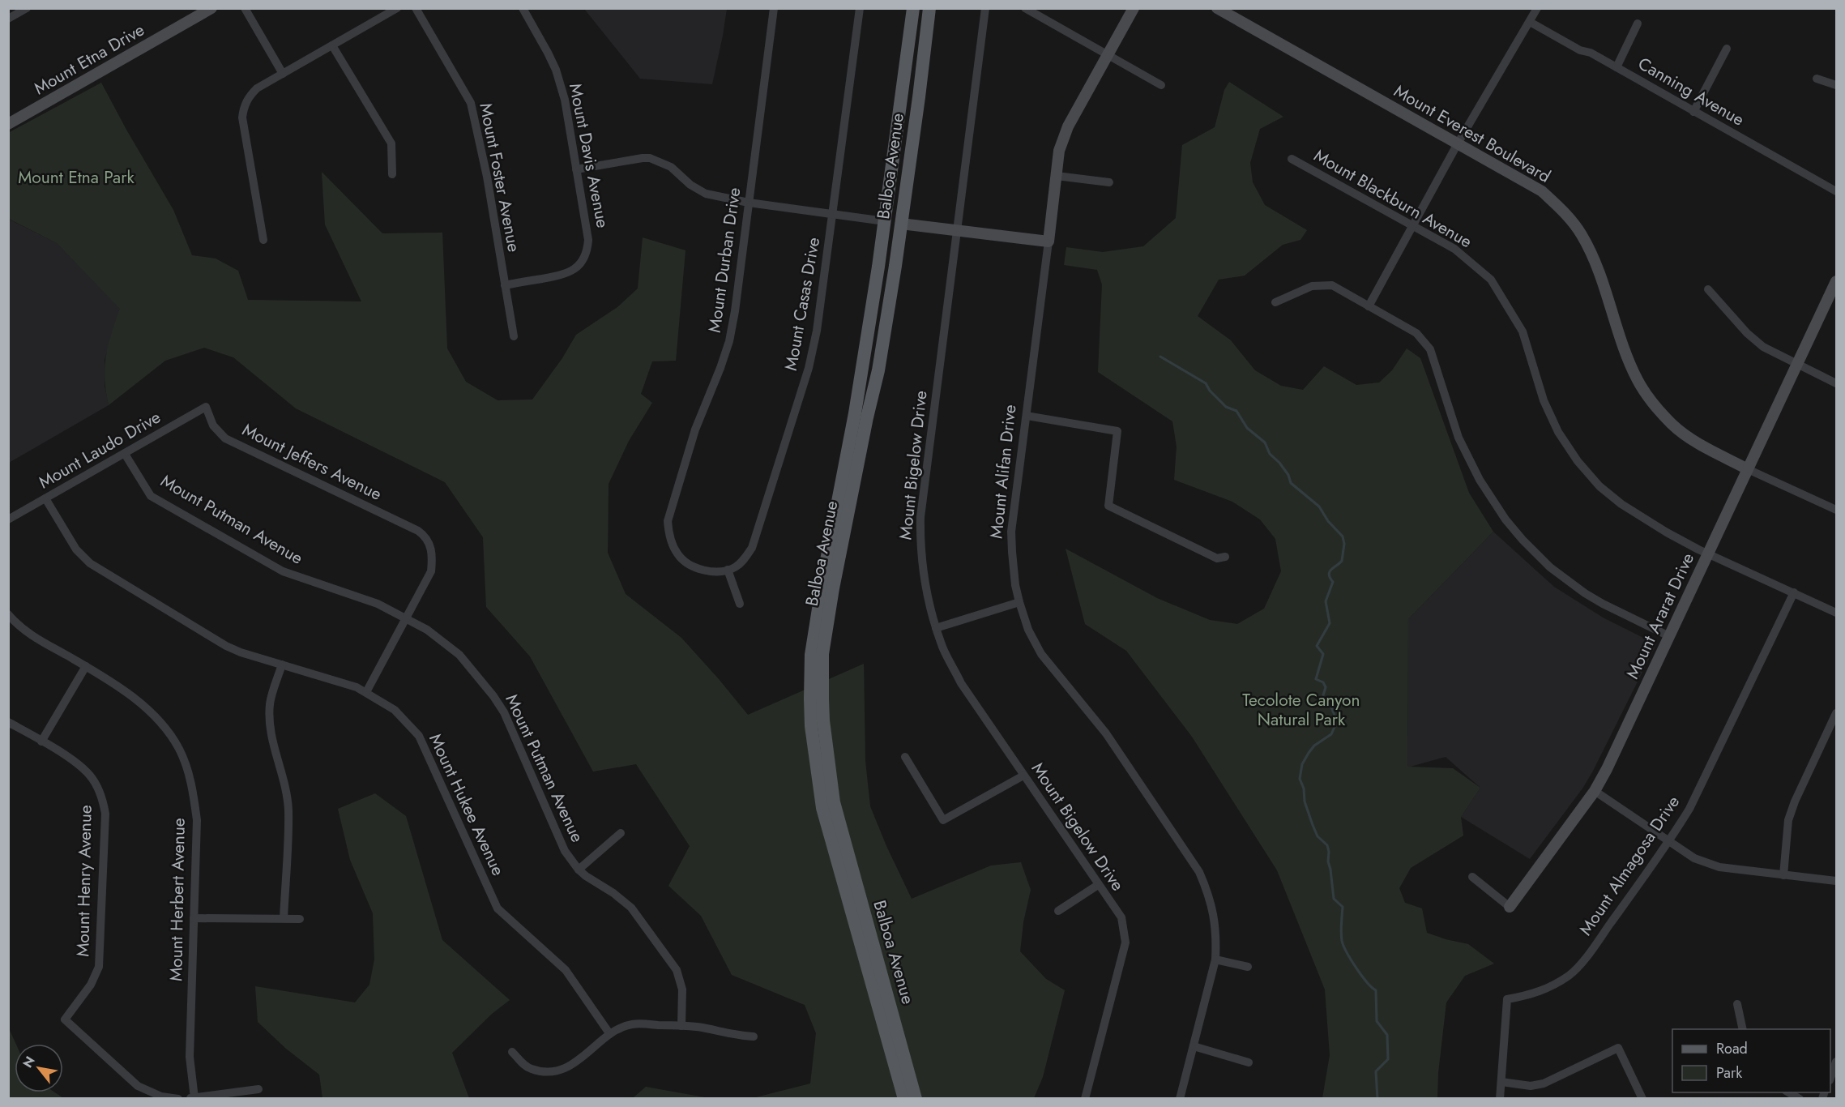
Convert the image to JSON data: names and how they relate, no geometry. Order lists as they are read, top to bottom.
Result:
{
  "streets": {
    "main road": ["Balboa Avenue"],
    "street": [
      "Mount Etna Drive",
      "Canning Avenue",
      "Mount Everest Boulevard",
      "Mount Davis Avenue",
      "Mount Foster Avenue",
      "Mount Blackburn Avenue",
      "Mount Durban Drive",
      "Mount Casas Drive",
      "Mount Laudo Drive",
      "Mount Jeffers Avenue",
      "Mount Bigelow Drive",
      "Mount Alifan Drive",
      "Mount Putman Avenue",
      "Mount Ararat Drive",
      "Mount Hukee Avenue",
      "Mount Almagosa Drive",
      "Mount Henry Avenue",
      "Mount Herbert Avenue"
    ]
  },
  "crossings": [
    ["Mount Everest Boulevard", "Mount Ararat Drive"],
    ["Mount Davis Avenue", "Mount Foster Avenue"],
    ["Mount Blackburn Avenue", "Mount Ararat Drive"],
    ["Mount Blackburn Avenue", "Mount Almagosa Drive"],
    ["Mount Durban Drive", "Mount Casas Drive"],
    ["Mount Laudo Drive", "Mount Jeffers Avenue"],
    ["Mount Laudo Drive", "Mount Putman Avenue"],
    ["Mount Laudo Drive", "Mount Hukee Avenue"],
    ["Mount Jeffers Avenue", "Mount Putman Avenue"]
  ],
  "parks": ["Mount Etna Park", "Tecolote Canyon Natural Park"],
  "legend": ["Road", "Park"],
  "north": "top left"
}
